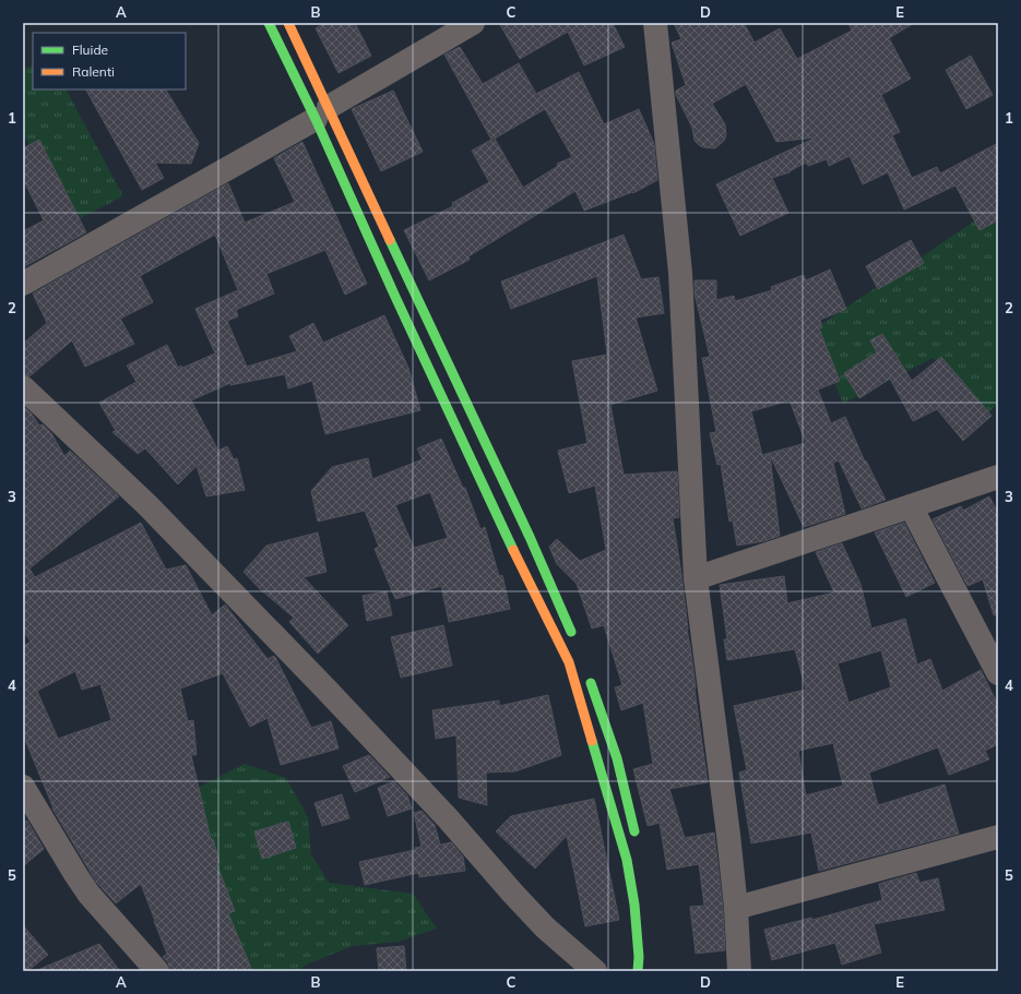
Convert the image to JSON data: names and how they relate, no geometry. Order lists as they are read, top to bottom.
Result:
{
  "legend": ["Fluide", "Ralenti"],
  "grid": {
    "columns": [
      "A",
      "B",
      "C",
      "D",
      "E"
    ],
    "rows": [
      "1",
      "2",
      "3",
      "4",
      "5"
    ]
  }
}
